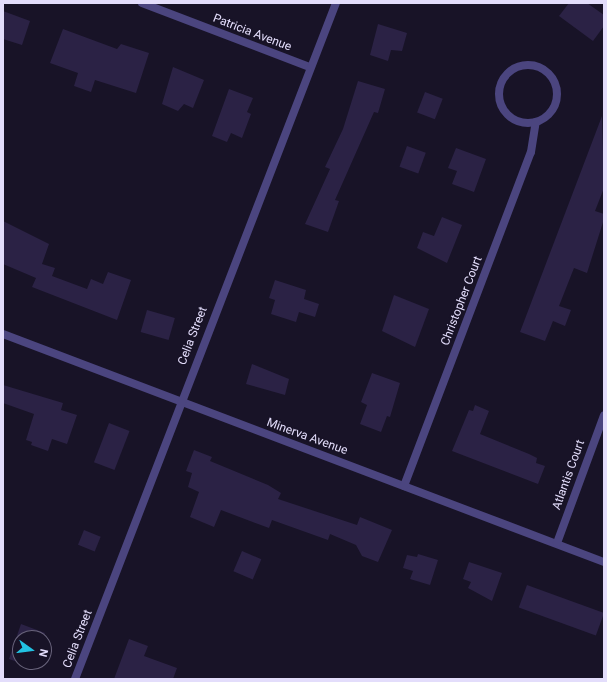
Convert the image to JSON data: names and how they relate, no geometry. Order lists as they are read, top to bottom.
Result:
{
  "streets": {
    "street": [
      "Patricia Avenue",
      "Christopher Court",
      "Celia Street",
      "Minerva Avenue",
      "Atlantis Court"
    ]
  },
  "crossings": [
    ["Patricia Avenue", "Celia Street"],
    ["Christopher Court", "Minerva Avenue"],
    ["Celia Street", "Minerva Avenue"],
    ["Minerva Avenue", "Atlantis Court"]
  ],
  "north": "right"
}
